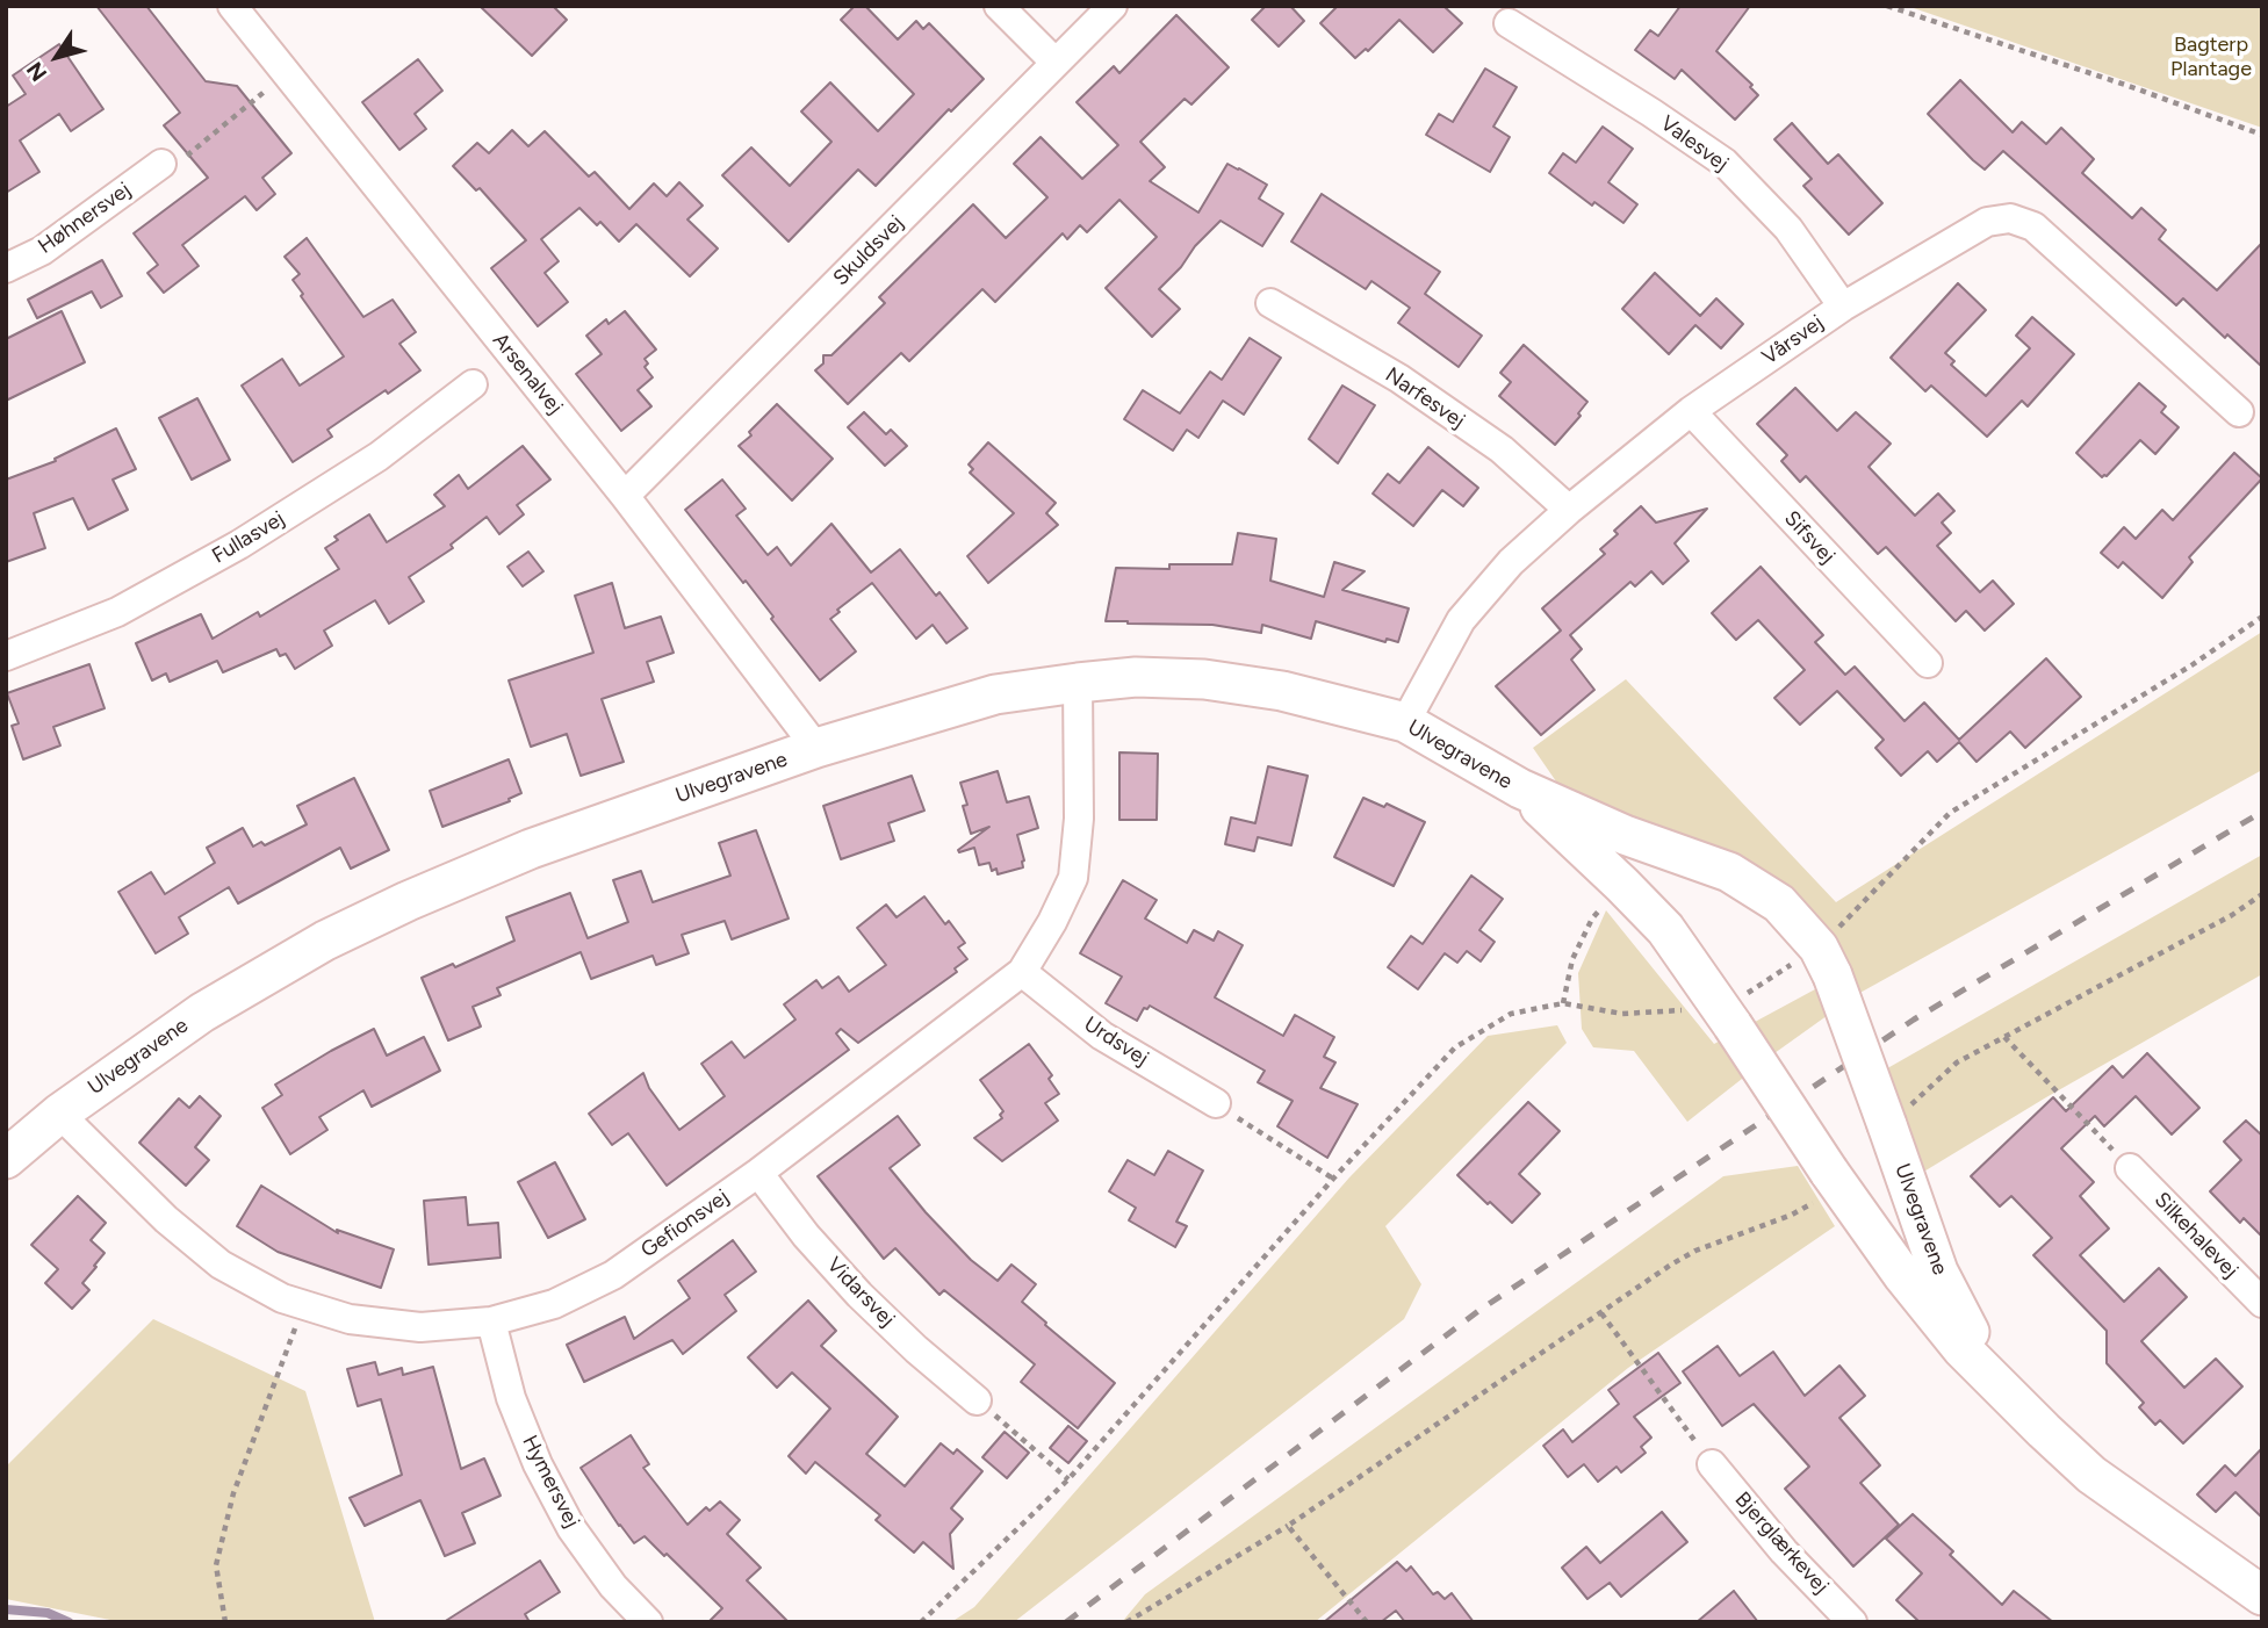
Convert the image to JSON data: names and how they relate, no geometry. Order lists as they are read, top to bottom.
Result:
{
  "streets": {
    "street": [
      "Valesvej",
      "Høhnersvej",
      "Skuldsvej",
      "Vårsvej",
      "Arsenalvej",
      "Narfesvej",
      "Fullasvej",
      "Sifsvej",
      "Ulvegravene",
      "Urdsvej",
      "Gefionsvej",
      "Silkehalevej",
      "Vidarsvej",
      "Hymersvej",
      "Bjerglærkevej"
    ]
  },
  "crossings": [
    ["Valesvej", "Vårsvej"],
    ["Skuldsvej", "Arsenalvej"],
    ["Vårsvej", "Narfesvej"],
    ["Vårsvej", "Sifsvej"],
    ["Vårsvej", "Ulvegravene"],
    ["Arsenalvej", "Ulvegravene"],
    ["Ulvegravene", "Gefionsvej"],
    ["Urdsvej", "Gefionsvej"],
    ["Gefionsvej", "Vidarsvej"],
    ["Gefionsvej", "Hymersvej"]
  ],
  "parks": ["Bagterp Plantage"],
  "north": "bottom left"
}
